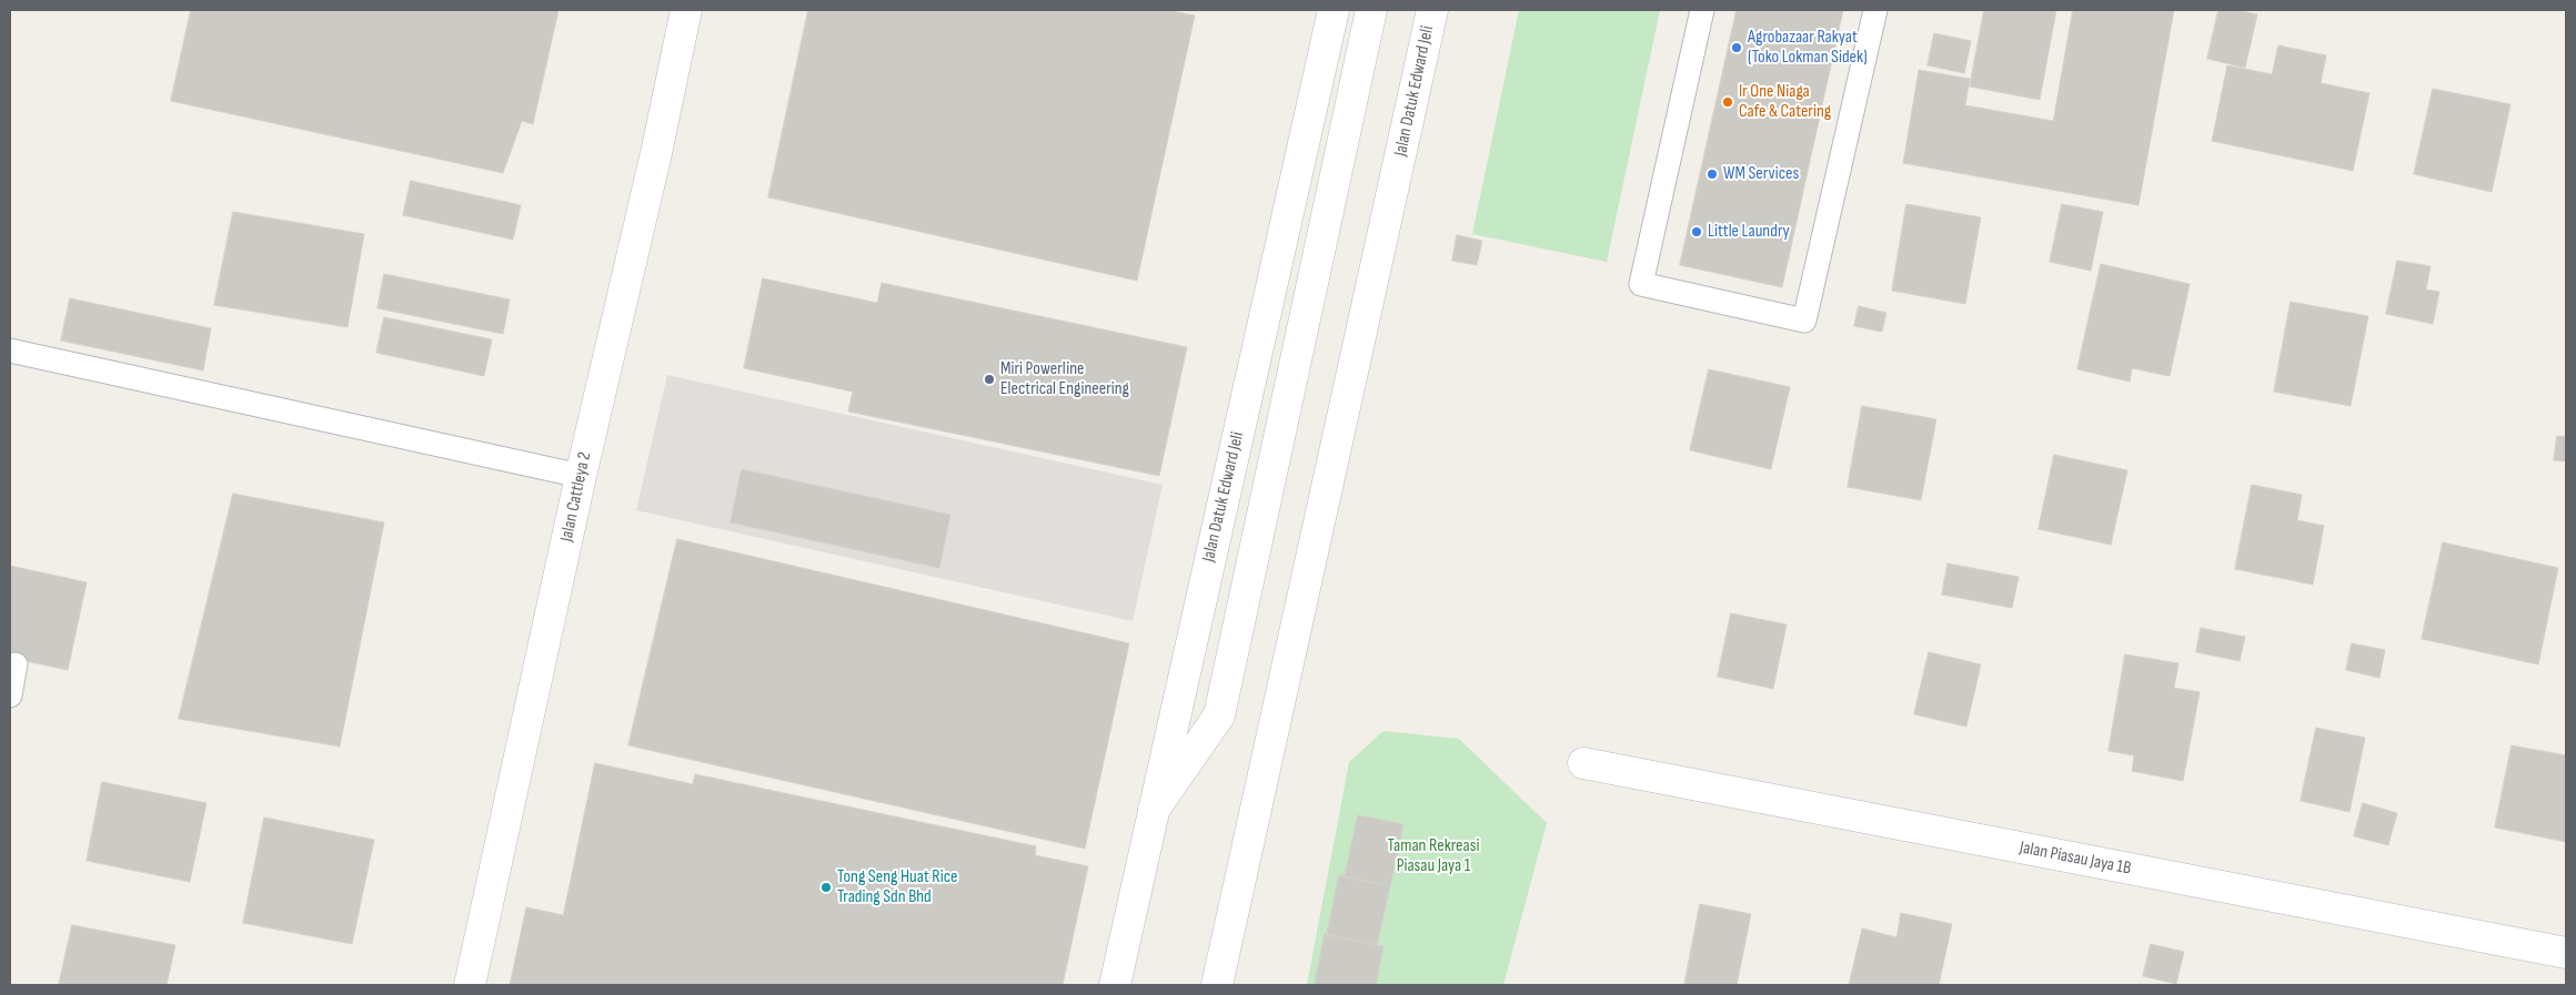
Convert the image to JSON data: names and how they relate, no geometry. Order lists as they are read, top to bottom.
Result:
{
  "streets": {
    "street": ["Jalan Datuk Edward Jeli", "Jalan Cattleya 2", "Jalan Piasau Jaya 1B"]
  },
  "parks": ["Taman Rekreasi Piasau Jaya 1"],
  "places": [
    "Agrobazaar Rakyat (Toko Lokman Sidek)",
    "Ir One Niaga Cafe & Catering",
    "WM Services",
    "Little Laundry",
    "Miri Powerline Electrical Engineering",
    "Tong Seng Huat Rice Trading Sdn Bhd"
  ]
}
